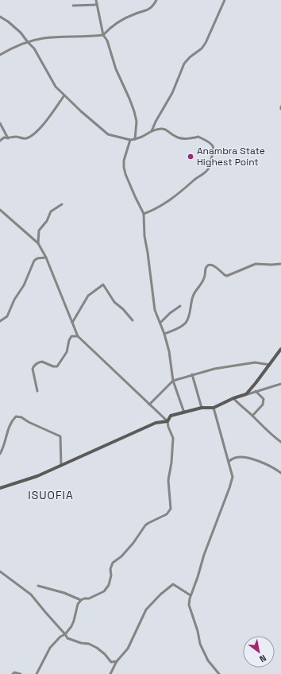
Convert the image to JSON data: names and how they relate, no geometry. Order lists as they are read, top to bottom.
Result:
{
  "districts": ["ISUOFIA"],
  "places": ["Anambra State Highest Point"],
  "north": "bottom right"
}
